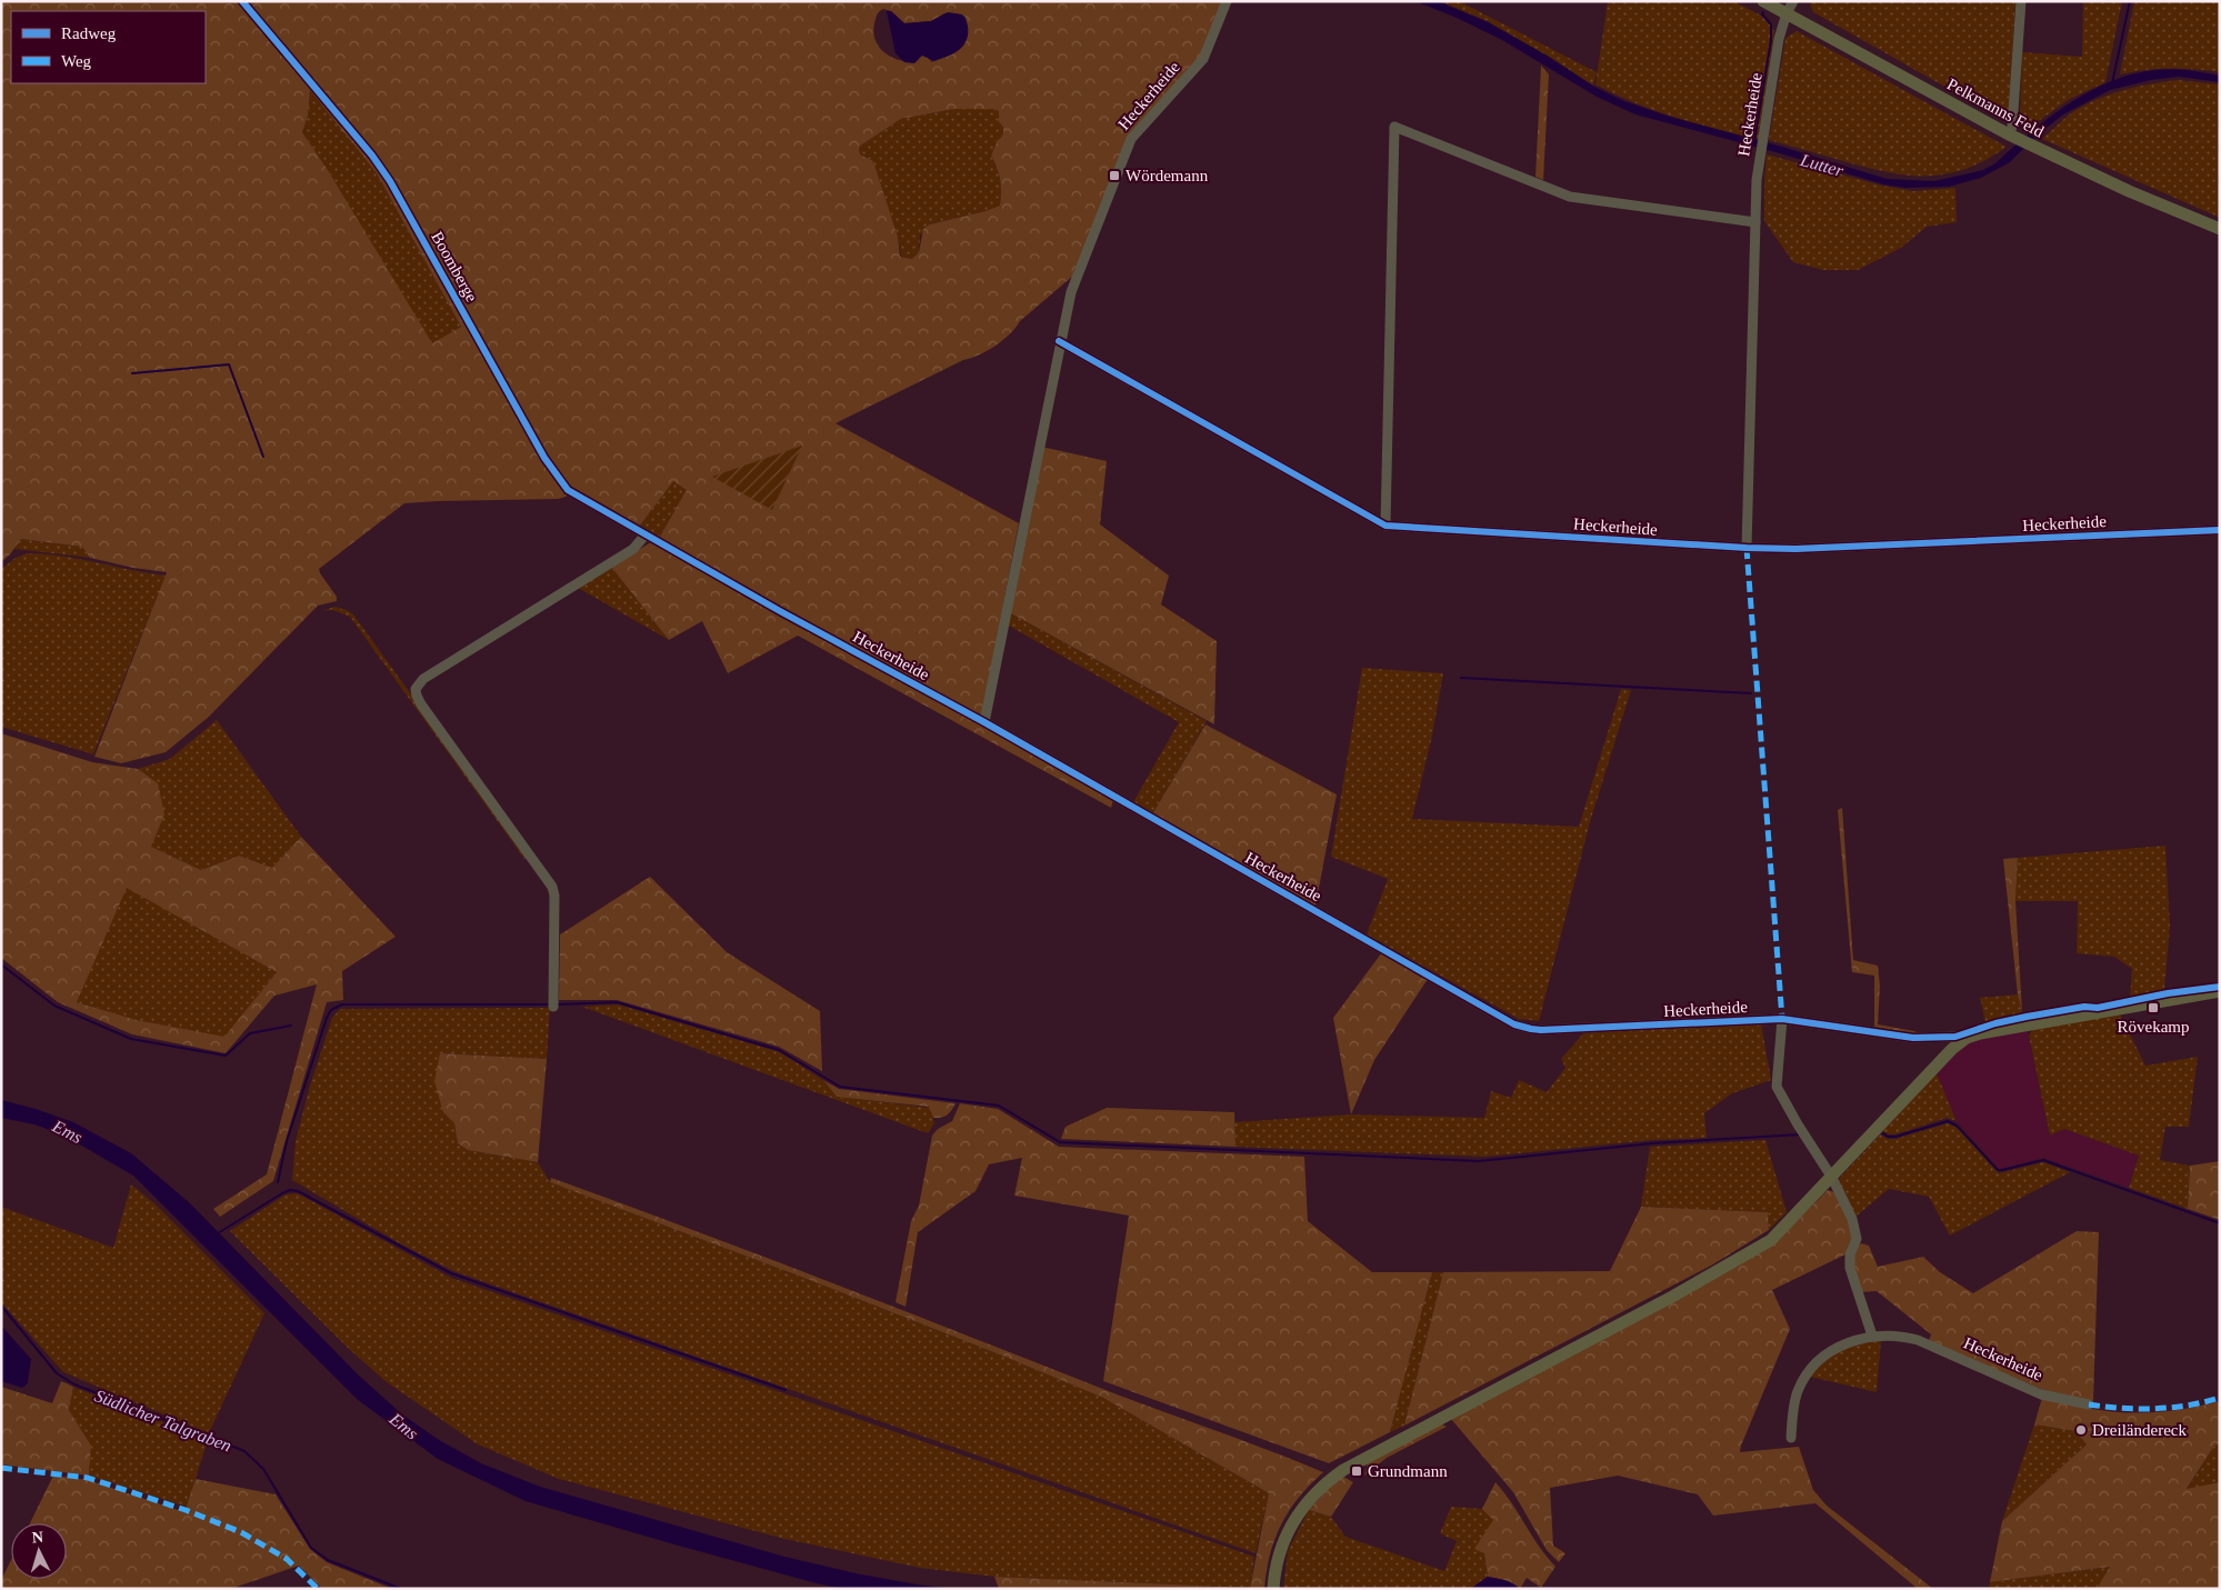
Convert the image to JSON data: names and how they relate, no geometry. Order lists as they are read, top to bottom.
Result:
{
  "streets": {
    "main road": ["Heckerheide", "Pelkmanns Feld"],
    "street": ["Boomberge"]
  },
  "crossings": [
    ["Heckerheide", "Pelkmanns Feld"],
    ["Heckerheide", "Boomberge"]
  ],
  "water": ["Lutter", "Ems", "Südlicher Talgraben"],
  "places": {
    "transit": ["Wördemann", "Rövekamp", "Grundmann"],
    "other": ["Dreiländereck"]
  },
  "legend": ["Radweg", "Weg"],
  "north": "top"
}
